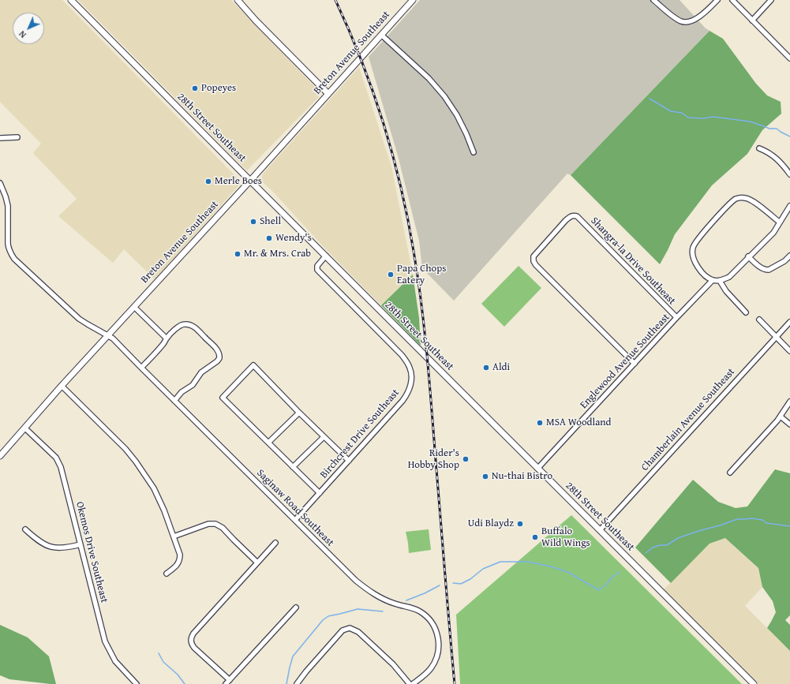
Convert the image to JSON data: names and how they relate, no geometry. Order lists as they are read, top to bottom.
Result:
{
  "streets": {
    "main road": ["Breton Avenue Southeast", "28th Street Southeast"],
    "street": [
      "Shangra-la Drive Southeast",
      "Englewood Avenue Southeast",
      "Chamberlain Avenue Southeast",
      "Birchcrest Drive Southeast",
      "Saginaw Road Southeast",
      "Okemos Drive Southeast"
    ]
  },
  "crossings": [
    ["Breton Avenue Southeast", "28th Street Southeast"],
    ["Breton Avenue Southeast", "Saginaw Road Southeast"],
    ["Breton Avenue Southeast", "Okemos Drive Southeast"],
    ["28th Street Southeast", "Englewood Avenue Southeast"],
    ["28th Street Southeast", "Chamberlain Avenue Southeast"],
    ["28th Street Southeast", "Birchcrest Drive Southeast"],
    ["Shangra-la Drive Southeast", "Englewood Avenue Southeast"],
    ["Birchcrest Drive Southeast", "Saginaw Road Southeast"]
  ],
  "places": [
    "Popeyes",
    "Merle Boes",
    "Shell",
    "Wendy's",
    "Mr. & Mrs. Crab",
    "Papa Chops Eatery",
    "Aldi",
    "MSA Woodland",
    "Rider's Hobby Shop",
    "Nu-thai Bistro",
    "Udi Blaydz",
    "Buffalo Wild Wings"
  ],
  "north": "bottom left"
}
